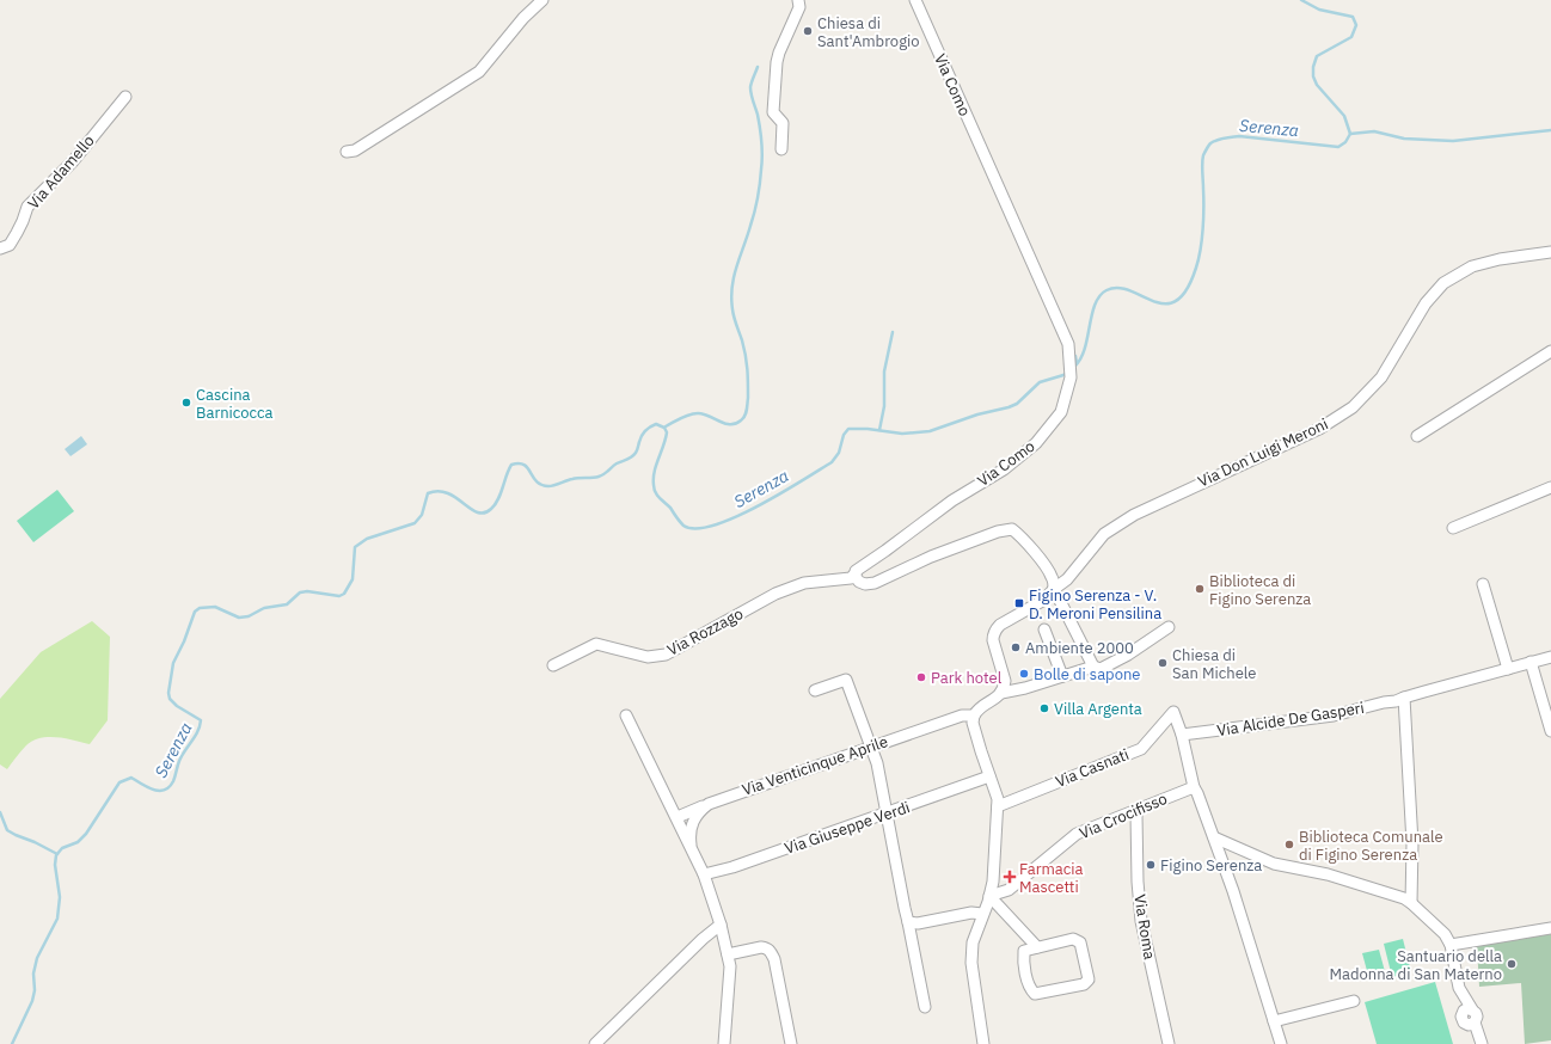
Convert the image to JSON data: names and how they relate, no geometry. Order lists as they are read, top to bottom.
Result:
{
  "streets": {
    "street": [
      "Via Como",
      "Via Adamello",
      "Via Don Luigi Meroni",
      "Via Rozzago",
      "Via Alcide De Gasperi",
      "Via Venticinque Aprile",
      "Via Casnati",
      "Via Crocifisso",
      "Via Giuseppe Verdi",
      "Via Roma"
    ]
  },
  "crossings": [
    ["Via Como", "Via Rozzago"],
    ["Via Alcide De Gasperi", "Via Casnati"],
    ["Via Crocifisso", "Via Roma"]
  ],
  "water": ["Serenza"],
  "places": {
    "other": [
      "Chiesa di Sant'Ambrogio",
      "Cascina Barnicocca",
      "Biblioteca di Figino Serenza",
      "Ambiente 2000",
      "Chiesa di San Michele",
      "Bolle di sapone",
      "Park hotel",
      "Villa Argenta",
      "Biblioteca Comunale di Figino Serenza",
      "Figino Serenza",
      "Santuario della Madonna di San Materno"
    ],
    "transit": ["Figino Serenza - V. D. Meroni Pensilina"],
    "health": ["Farmacia Mascetti"]
  }
}
